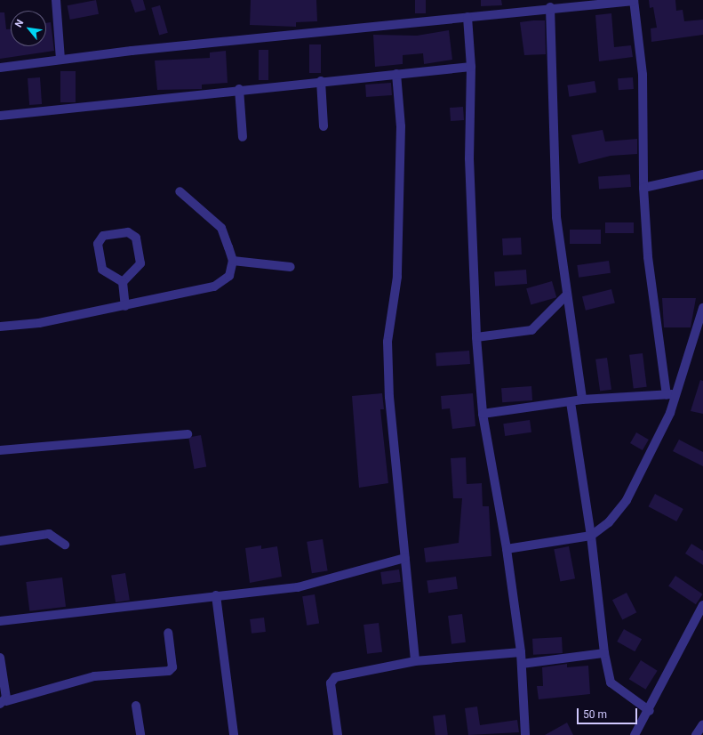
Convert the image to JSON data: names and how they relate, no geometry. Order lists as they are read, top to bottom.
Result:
{
  "scale_bar": "50 m",
  "north": "top left"
}
